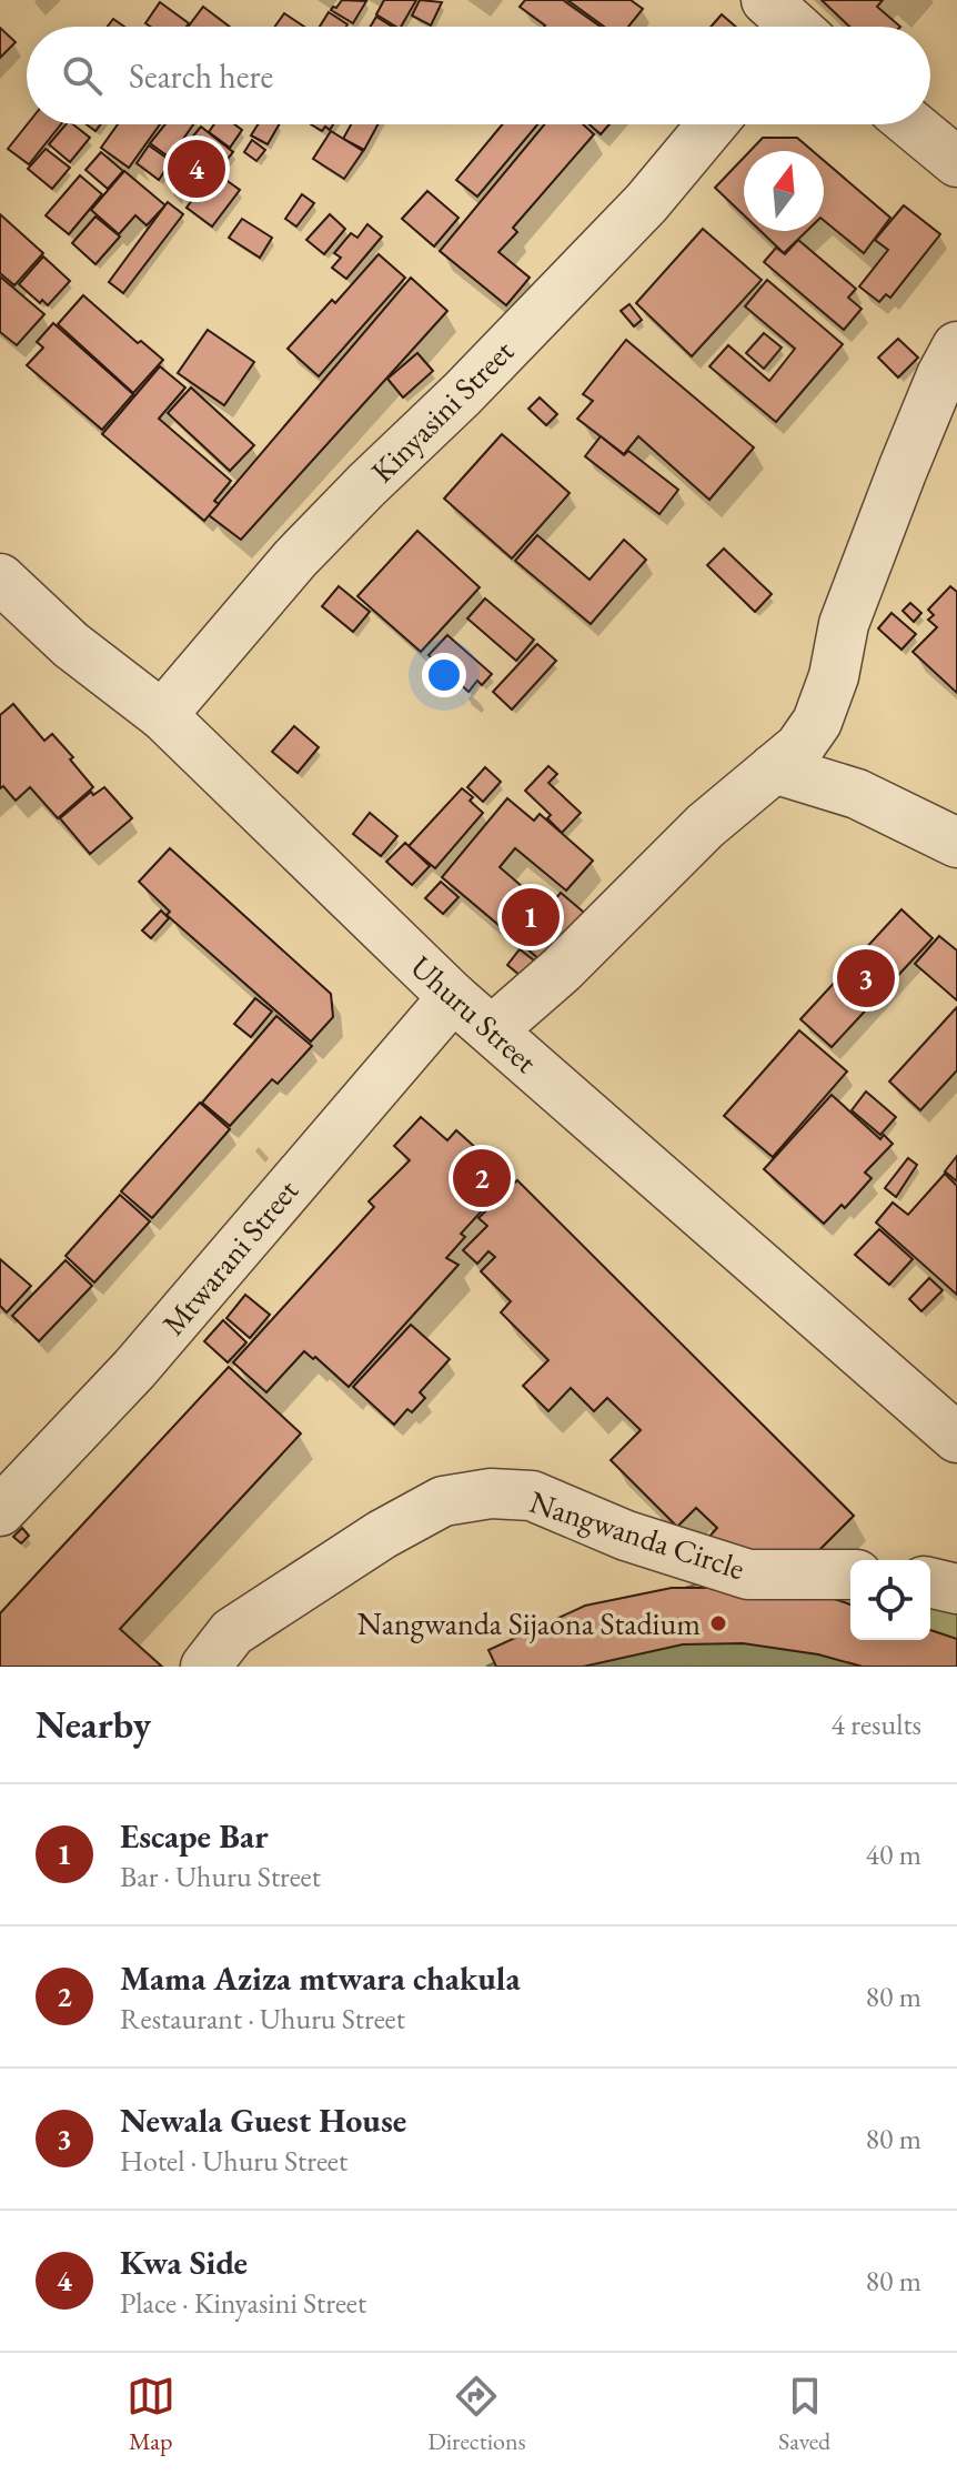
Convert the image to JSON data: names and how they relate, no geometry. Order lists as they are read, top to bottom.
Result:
{
  "streets": {
    "street": [
      "Kinyasini Street",
      "Uhuru Street",
      "Mtwarani Street",
      "Nangwanda Circle"
    ]
  },
  "crossings": [
    ["Kinyasini Street", "Uhuru Street"],
    ["Uhuru Street", "Mtwarani Street"]
  ],
  "places": ["Nangwanda Sijaona Stadium"],
  "north": "top",
  "page": {
    "search": "Search here",
    "pins": [
      "4",
      "1",
      "3",
      "2"
    ],
    "heading": ["Nearby", "4 results"],
    "list": [
      {
        "mark": "1",
        "name": "Escape Bar",
        "note": "Bar · Uhuru Street",
        "value": "40 m"
      },
      {
        "mark": "2",
        "name": "Mama Aziza mtwara chakula",
        "note": "Restaurant · Uhuru Street",
        "value": "80 m"
      },
      {
        "mark": "3",
        "name": "Newala Guest House",
        "note": "Hotel · Uhuru Street",
        "value": "80 m"
      },
      {
        "mark": "4",
        "name": "Kwa Side",
        "note": "Place · Kinyasini Street",
        "value": "80 m"
      }
    ],
    "nav": ["Map", "Directions", "Saved"]
  }
}
